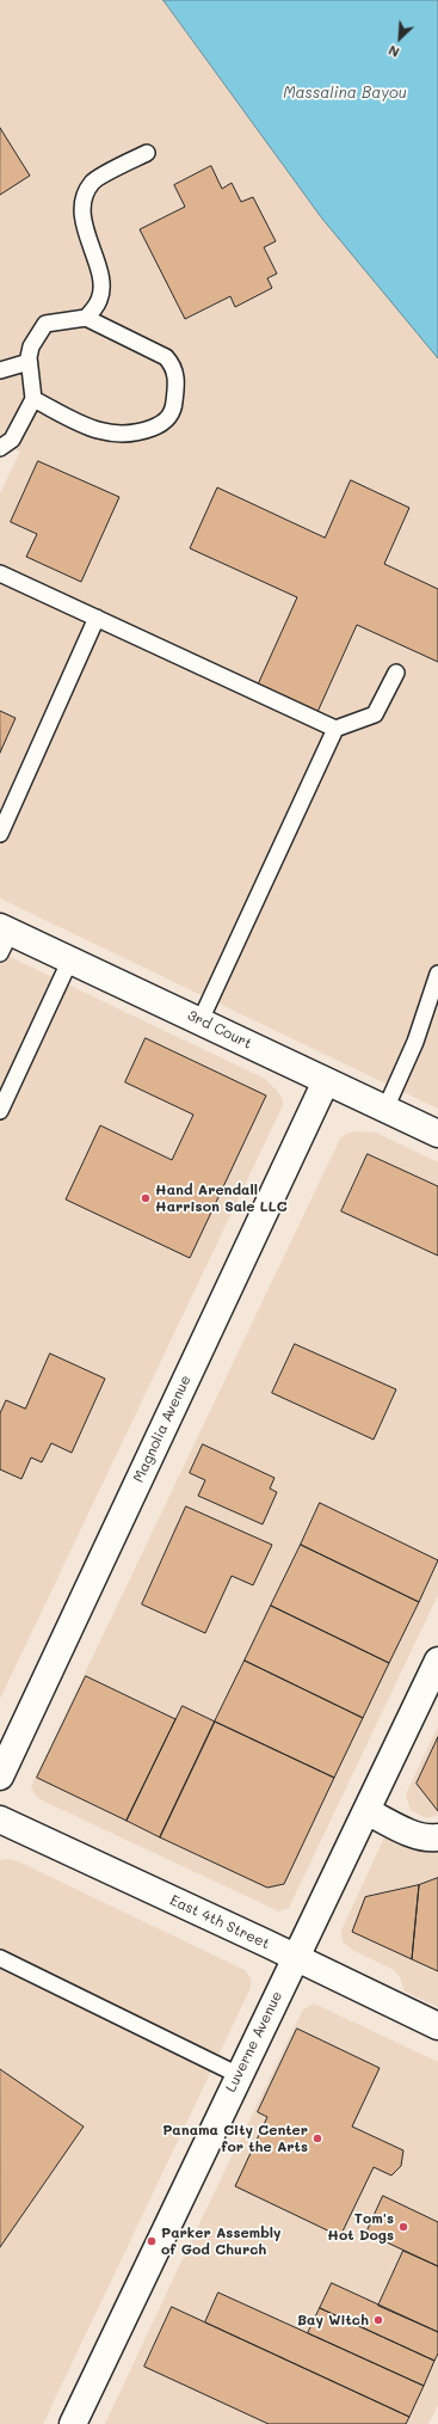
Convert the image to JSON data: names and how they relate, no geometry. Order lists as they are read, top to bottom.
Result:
{
  "streets": {
    "street": [
      "3rd Court",
      "Magnolia Avenue",
      "East 4th Street",
      "Luverne Avenue"
    ]
  },
  "crossings": [
    ["3rd Court", "Magnolia Avenue"],
    ["East 4th Street", "Luverne Avenue"]
  ],
  "water": ["Massalina Bayou"],
  "places": [
    "Hand Arendall Harrison Sale LLC",
    "Panama City Center for the Arts",
    "Tom's Hot Dogs",
    "Parker Assembly of God Church",
    "Bay Witch"
  ],
  "north": "bottom left"
}
